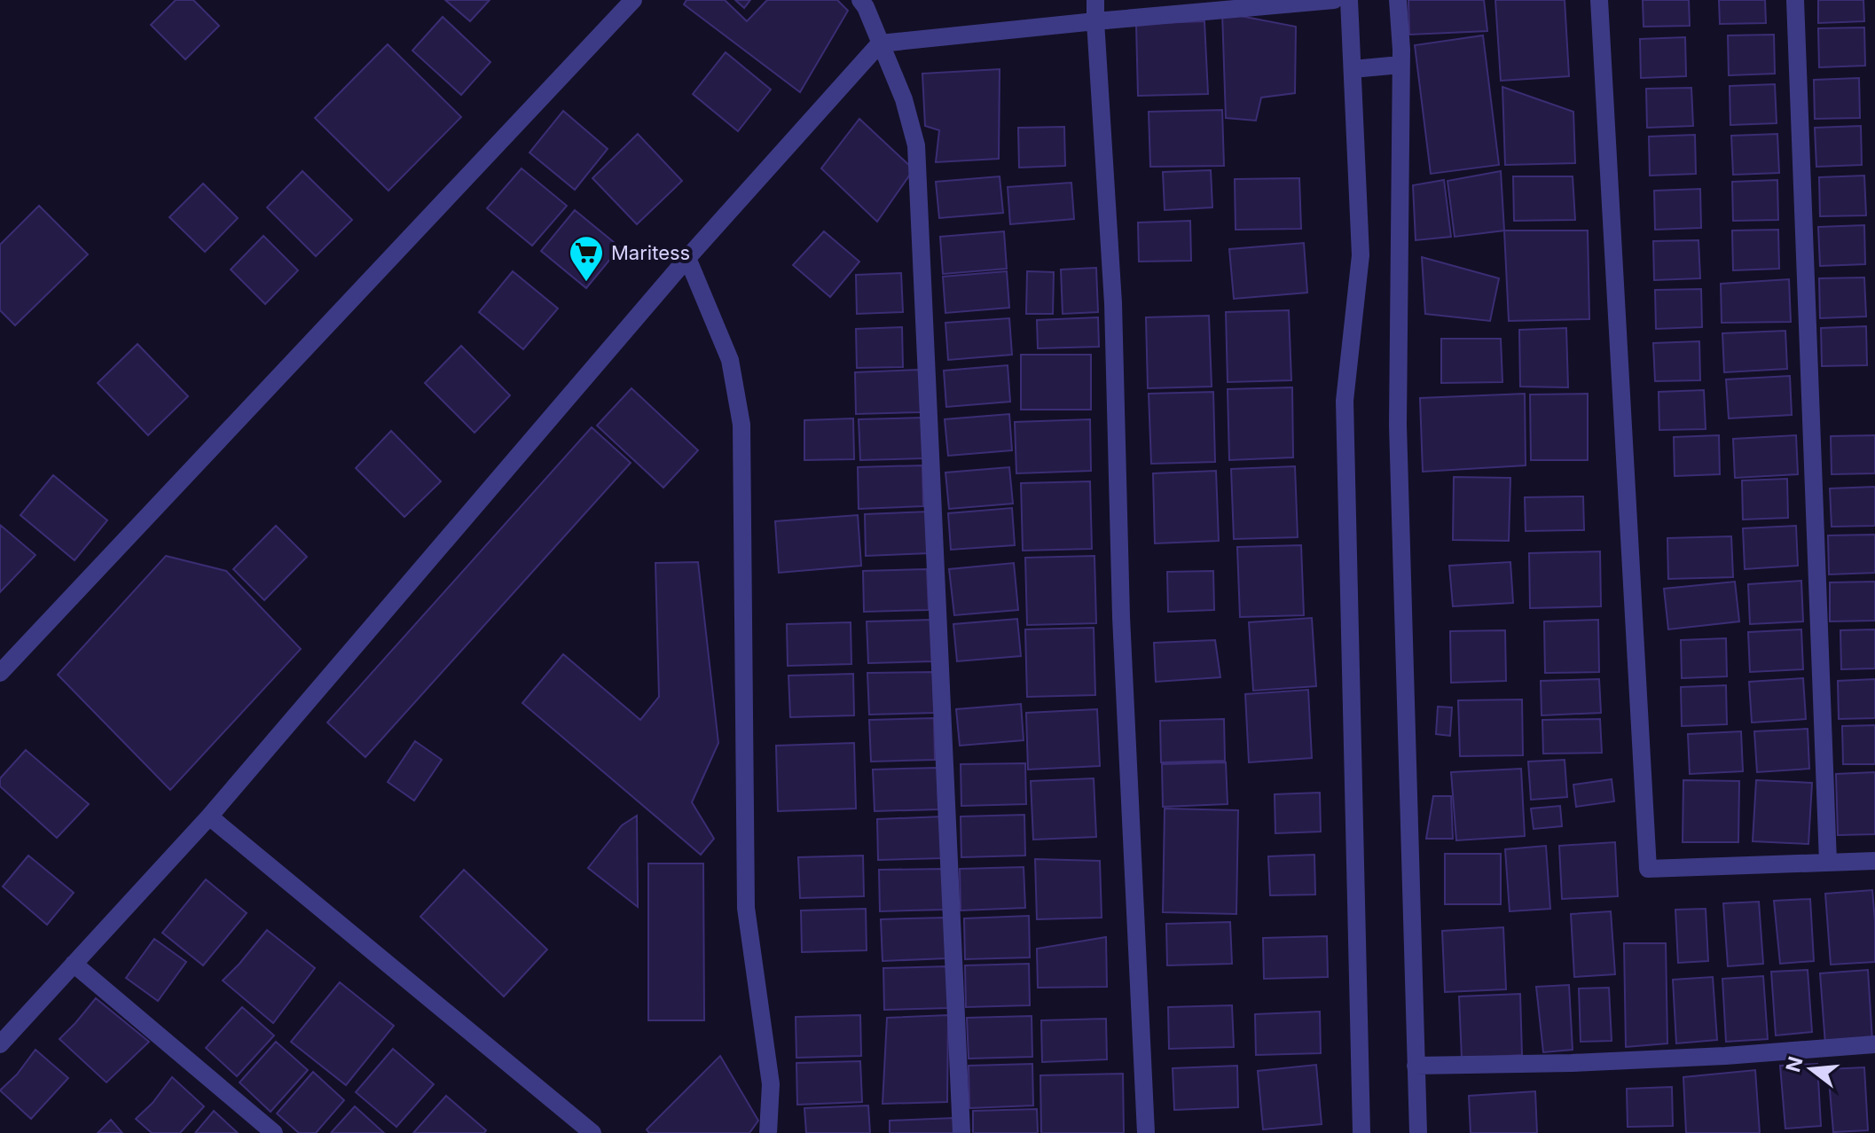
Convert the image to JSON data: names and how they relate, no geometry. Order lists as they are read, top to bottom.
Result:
{
  "places": {
    "supermarket": ["Maritess"]
  },
  "north": "left"
}
